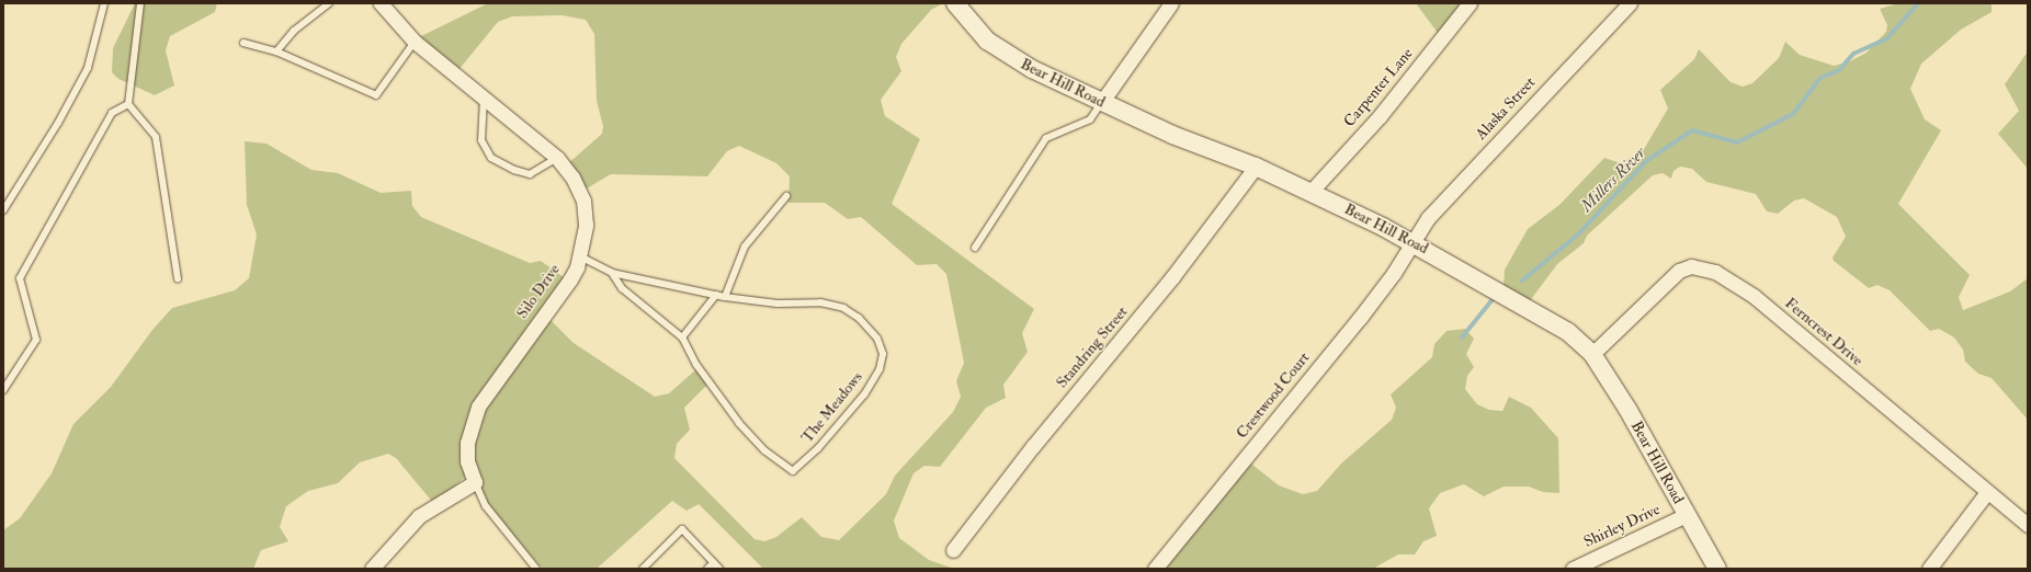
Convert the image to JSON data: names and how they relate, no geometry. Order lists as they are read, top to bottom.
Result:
{
  "streets": {
    "street": [
      "Bear Hill Road",
      "Carpenter Lane",
      "Alaska Street",
      "Silo Drive",
      "Ferncrest Drive",
      "Standring Street",
      "Crestwood Court",
      "Shirley Drive"
    ],
    "lane": ["The Meadows"]
  },
  "crossings": [
    ["Bear Hill Road", "Carpenter Lane"],
    ["Bear Hill Road", "Alaska Street"],
    ["Bear Hill Road", "Ferncrest Drive"],
    ["Bear Hill Road", "Standring Street"],
    ["Bear Hill Road", "Crestwood Court"],
    ["Bear Hill Road", "Shirley Drive"],
    ["Alaska Street", "Crestwood Court"],
    ["Silo Drive", "The Meadows"]
  ],
  "water": ["Millers River"]
}
